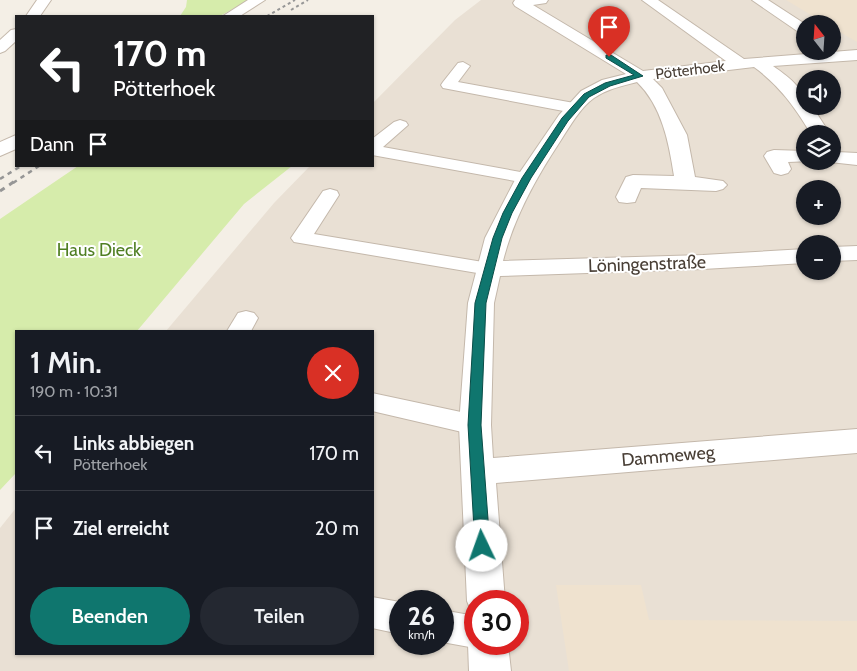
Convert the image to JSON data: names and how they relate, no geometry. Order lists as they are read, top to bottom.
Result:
{
  "streets": {
    "street": ["Pötterhoek", "Löningenstraße", "Dammeweg"]
  },
  "crossings": [
    ["Pötterhoek", "Löningenstraße"],
    ["Pötterhoek", "Dammeweg"]
  ],
  "parks": ["Haus Dieck"],
  "north": "top",
  "page": {
    "map_buttons": ["+", "−"],
    "turn": ["170 m", "Pötterhoek"],
    "then": "Dann",
    "heading": ["1 Min.", "190 m · 10:31"],
    "list": [
      {
        "name": "Links abbiegen",
        "note": "Pötterhoek",
        "value": "170 m"
      },
      {
        "name": "Ziel erreicht",
        "value": "20 m"
      }
    ],
    "buttons": ["Beenden", "Teilen"],
    "speed": "26 km/h",
    "limit": "30"
  }
}
